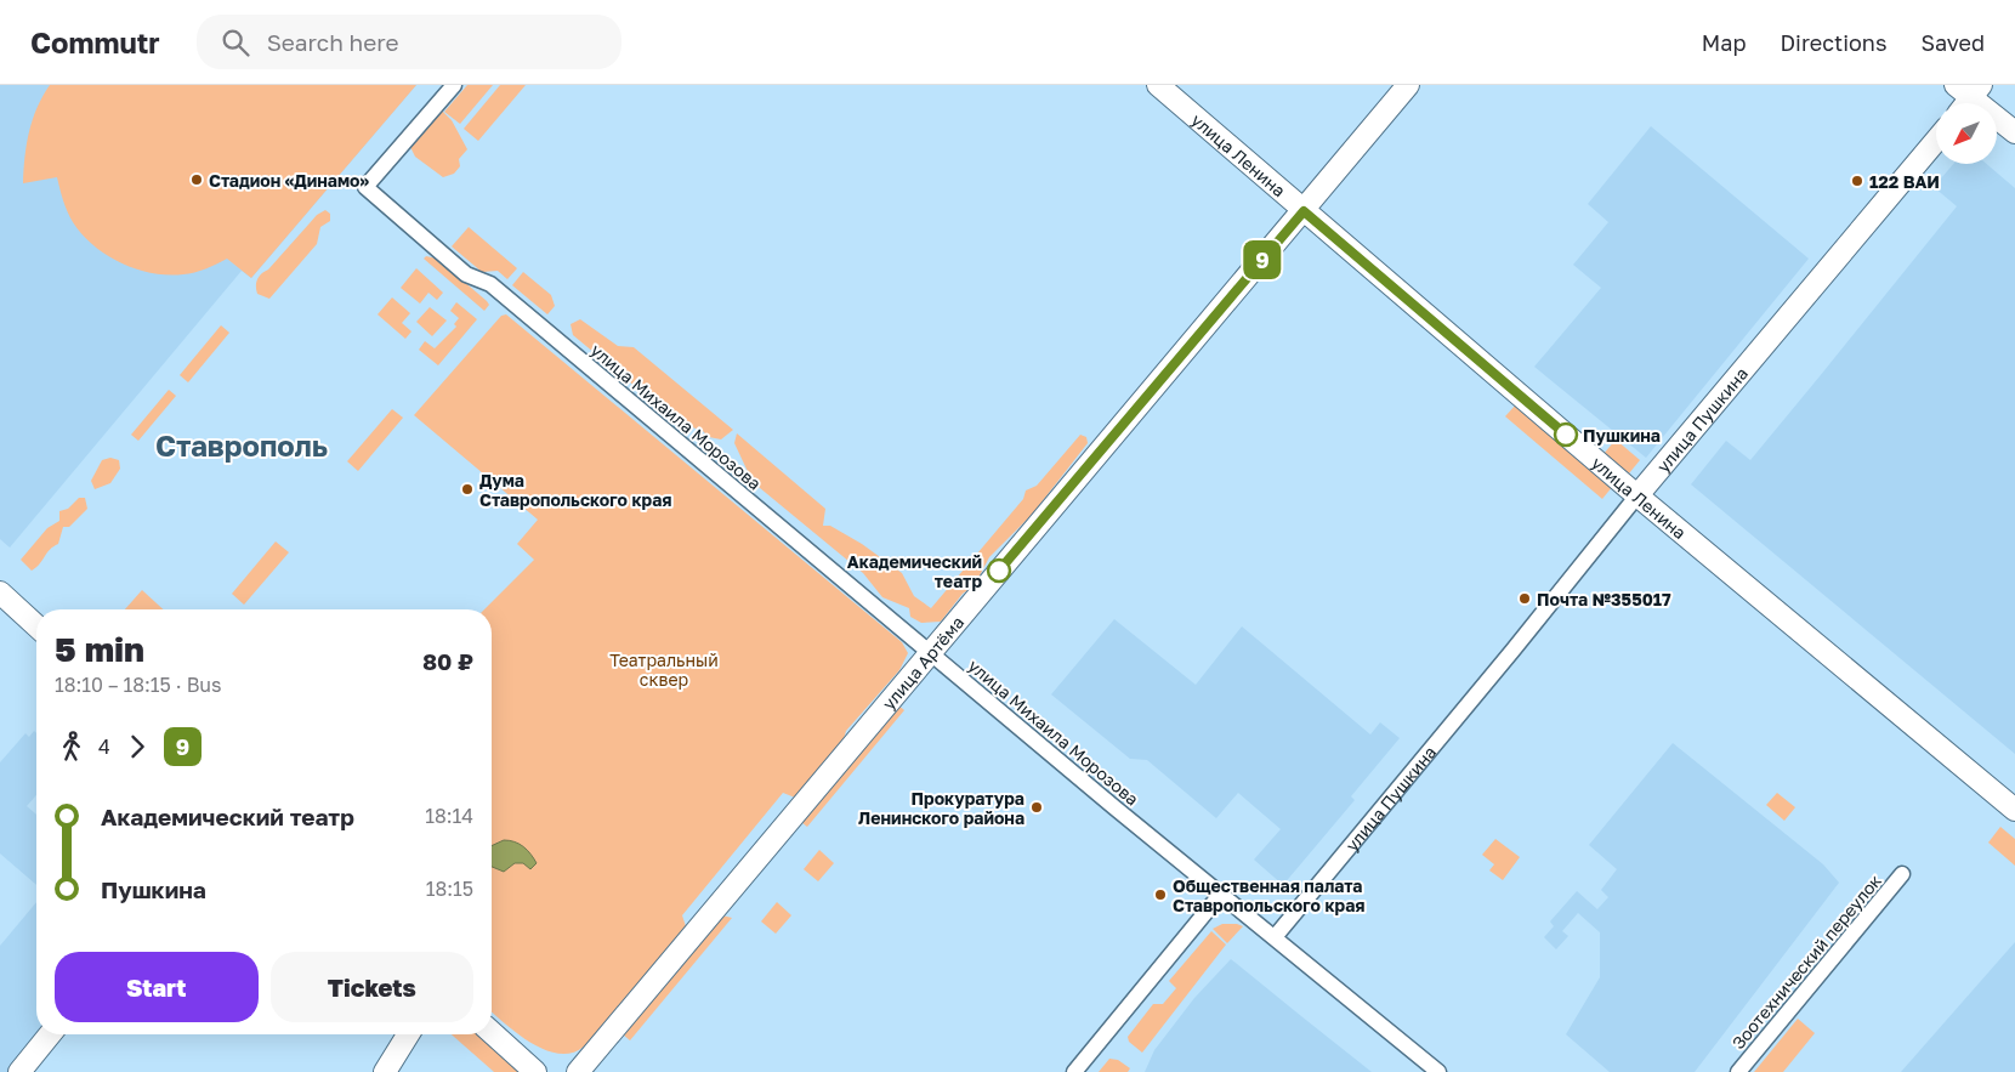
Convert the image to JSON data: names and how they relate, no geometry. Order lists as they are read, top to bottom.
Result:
{
  "streets": {
    "main road": ["улица Ленина", "улица Пушкина", "улица Артёма"],
    "street": ["улица Михаила Морозова", "Зоотехнический переулок"]
  },
  "crossings": [
    ["улица Ленина", "улица Пушкина"],
    ["улица Ленина", "улица Артёма"],
    ["улица Михаила Морозова", "улица Пушкина"],
    ["улица Михаила Морозова", "улица Артёма"]
  ],
  "districts": ["Ставрополь"],
  "parks": ["Театральный сквер"],
  "places": [
    "Стадион «Динамо»",
    "122 ВАИ",
    "Пушкина",
    "Дума Ставропольского края",
    "Академический театр",
    "Почта №355017",
    "Прокуратура Ленинского района",
    "Общественная палата Ставропольского края"
  ],
  "lines": ["bus line 9"],
  "north": "bottom left",
  "page": {
    "header": "Commutr",
    "search": "Search here",
    "nav": ["Map", "Directions", "Saved"],
    "on_map": "9",
    "heading": ["5 min", "18:10 – 18:15 · Bus", "80 ₽"],
    "legs": ["4", "9"],
    "list": [
      {
        "name": "Академический театр",
        "value": "18:14"
      },
      {
        "name": "Пушкина",
        "value": "18:15"
      }
    ],
    "buttons": ["Start", "Tickets"]
  }
}
